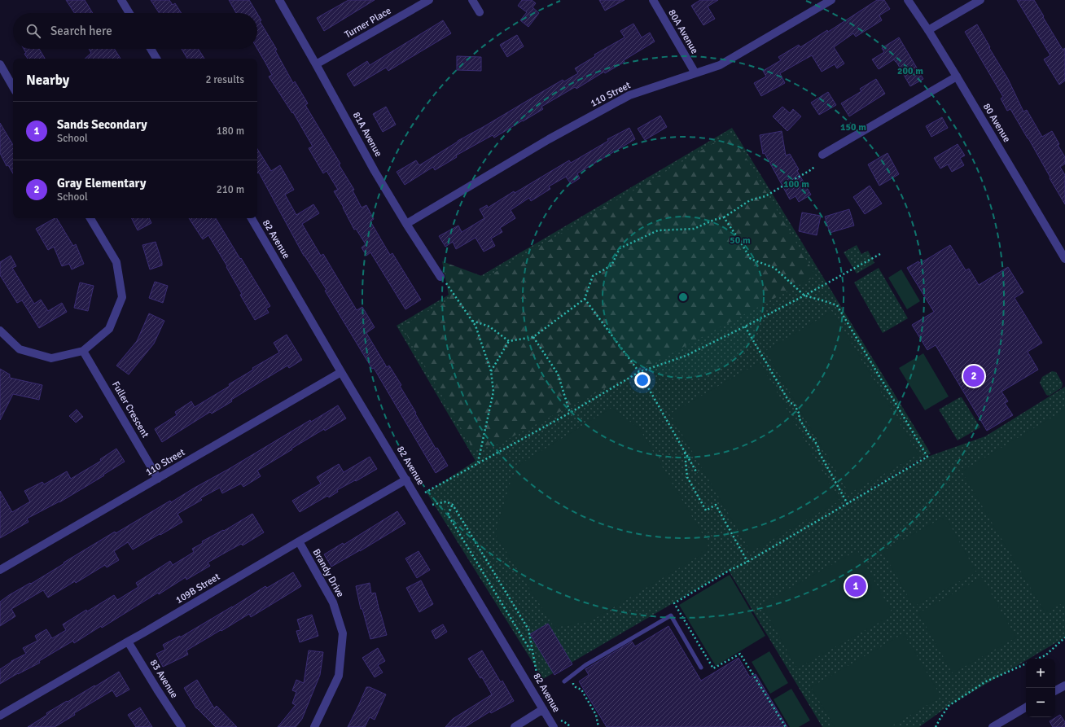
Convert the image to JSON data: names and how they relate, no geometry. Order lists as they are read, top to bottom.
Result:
{
  "streets": {
    "street": [
      "Turner Place",
      "80A Avenue",
      "110 Street",
      "80 Avenue",
      "81A Avenue",
      "82 Avenue",
      "Fuller Crescent",
      "Brandy Drive",
      "109B Street",
      "83 Avenue"
    ]
  },
  "crossings": [
    ["Turner Place", "81A Avenue"],
    ["80A Avenue", "110 Street"],
    ["110 Street", "81A Avenue"],
    ["110 Street", "82 Avenue"],
    ["110 Street", "Fuller Crescent"],
    ["82 Avenue", "109B Street"],
    ["Brandy Drive", "109B Street"],
    ["109B Street", "83 Avenue"]
  ],
  "page": {
    "search": "Search here",
    "heading": ["Nearby", "2 results"],
    "list": [
      {
        "mark": "1",
        "name": "Sands Secondary",
        "note": "School",
        "value": "180 m"
      },
      {
        "mark": "2",
        "name": "Gray Elementary",
        "note": "School",
        "value": "210 m"
      }
    ],
    "pins": ["2", "1"],
    "map_buttons": ["+", "−"]
  },
  "rings": [
    "200 m",
    "150 m",
    "100 m",
    "50 m"
  ]
}
